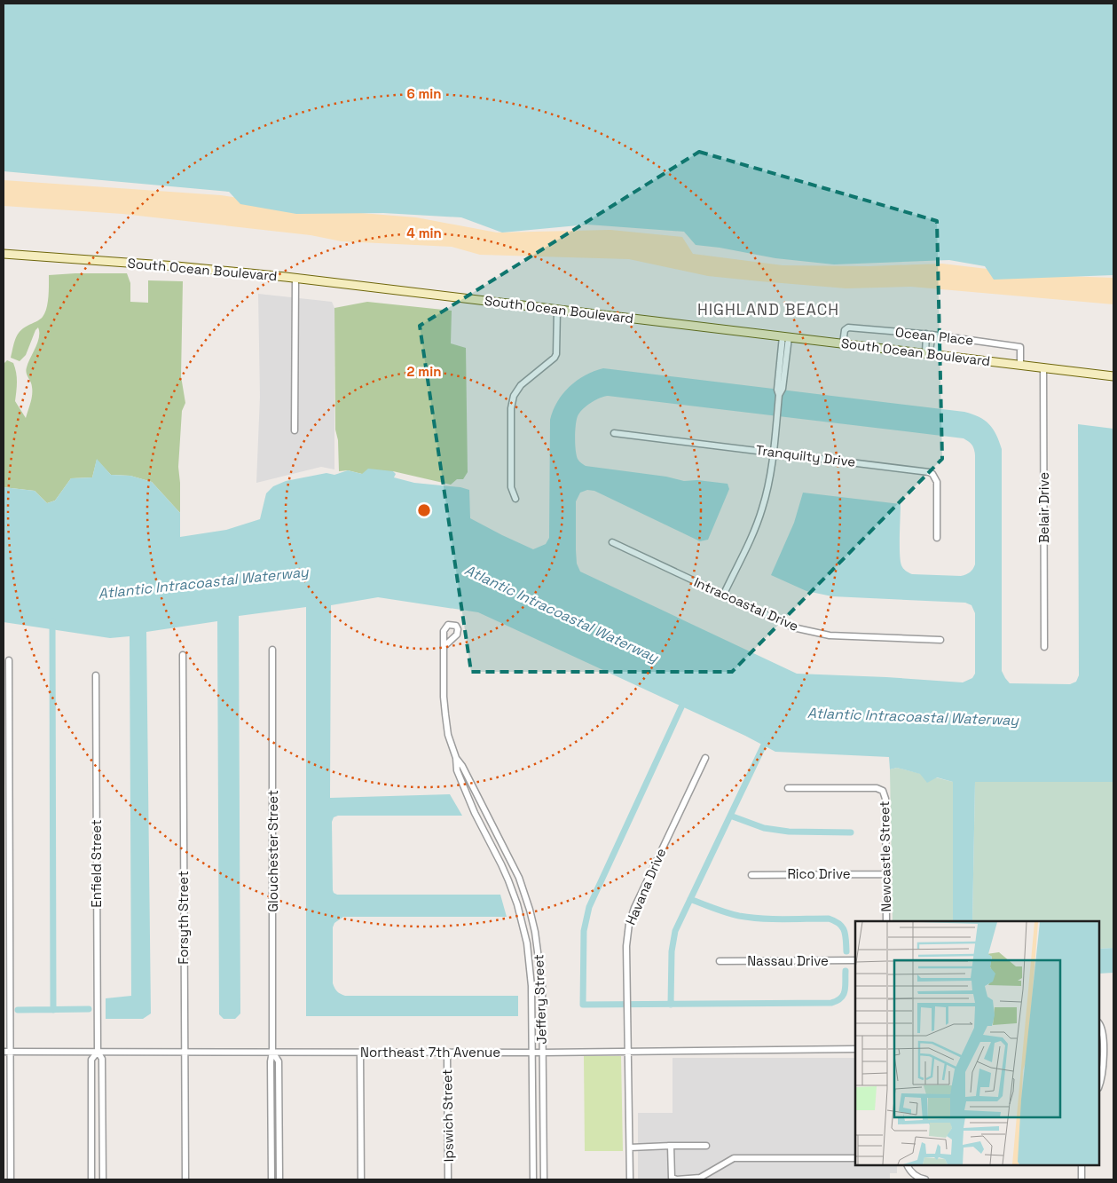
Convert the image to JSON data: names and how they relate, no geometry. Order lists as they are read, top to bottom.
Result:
{
  "streets": {
    "main road": ["South Ocean Boulevard"],
    "street": [
      "Ocean Place",
      "Tranquilty Drive",
      "Belair Drive",
      "Intracoastal Drive",
      "Glouchester Street",
      "Newcastle Street",
      "Enfield Street",
      "Rico Drive",
      "Havana Drive",
      "Forsyth Street",
      "Nassau Drive",
      "Jeffery Street",
      "Northeast 7th Avenue",
      "Ipswich Street"
    ]
  },
  "crossings": [
    ["South Ocean Boulevard", "Ocean Place"],
    ["South Ocean Boulevard", "Belair Drive"],
    ["Glouchester Street", "Northeast 7th Avenue"],
    ["Newcastle Street", "Rico Drive"],
    ["Enfield Street", "Northeast 7th Avenue"],
    ["Havana Drive", "Northeast 7th Avenue"],
    ["Forsyth Street", "Northeast 7th Avenue"],
    ["Jeffery Street", "Northeast 7th Avenue"],
    ["Northeast 7th Avenue", "Ipswich Street"]
  ],
  "districts": ["HIGHLAND BEACH"],
  "water": ["Atlantic Intracoastal Waterway"],
  "rings": ["6 min", "4 min", "2 min"]
}
